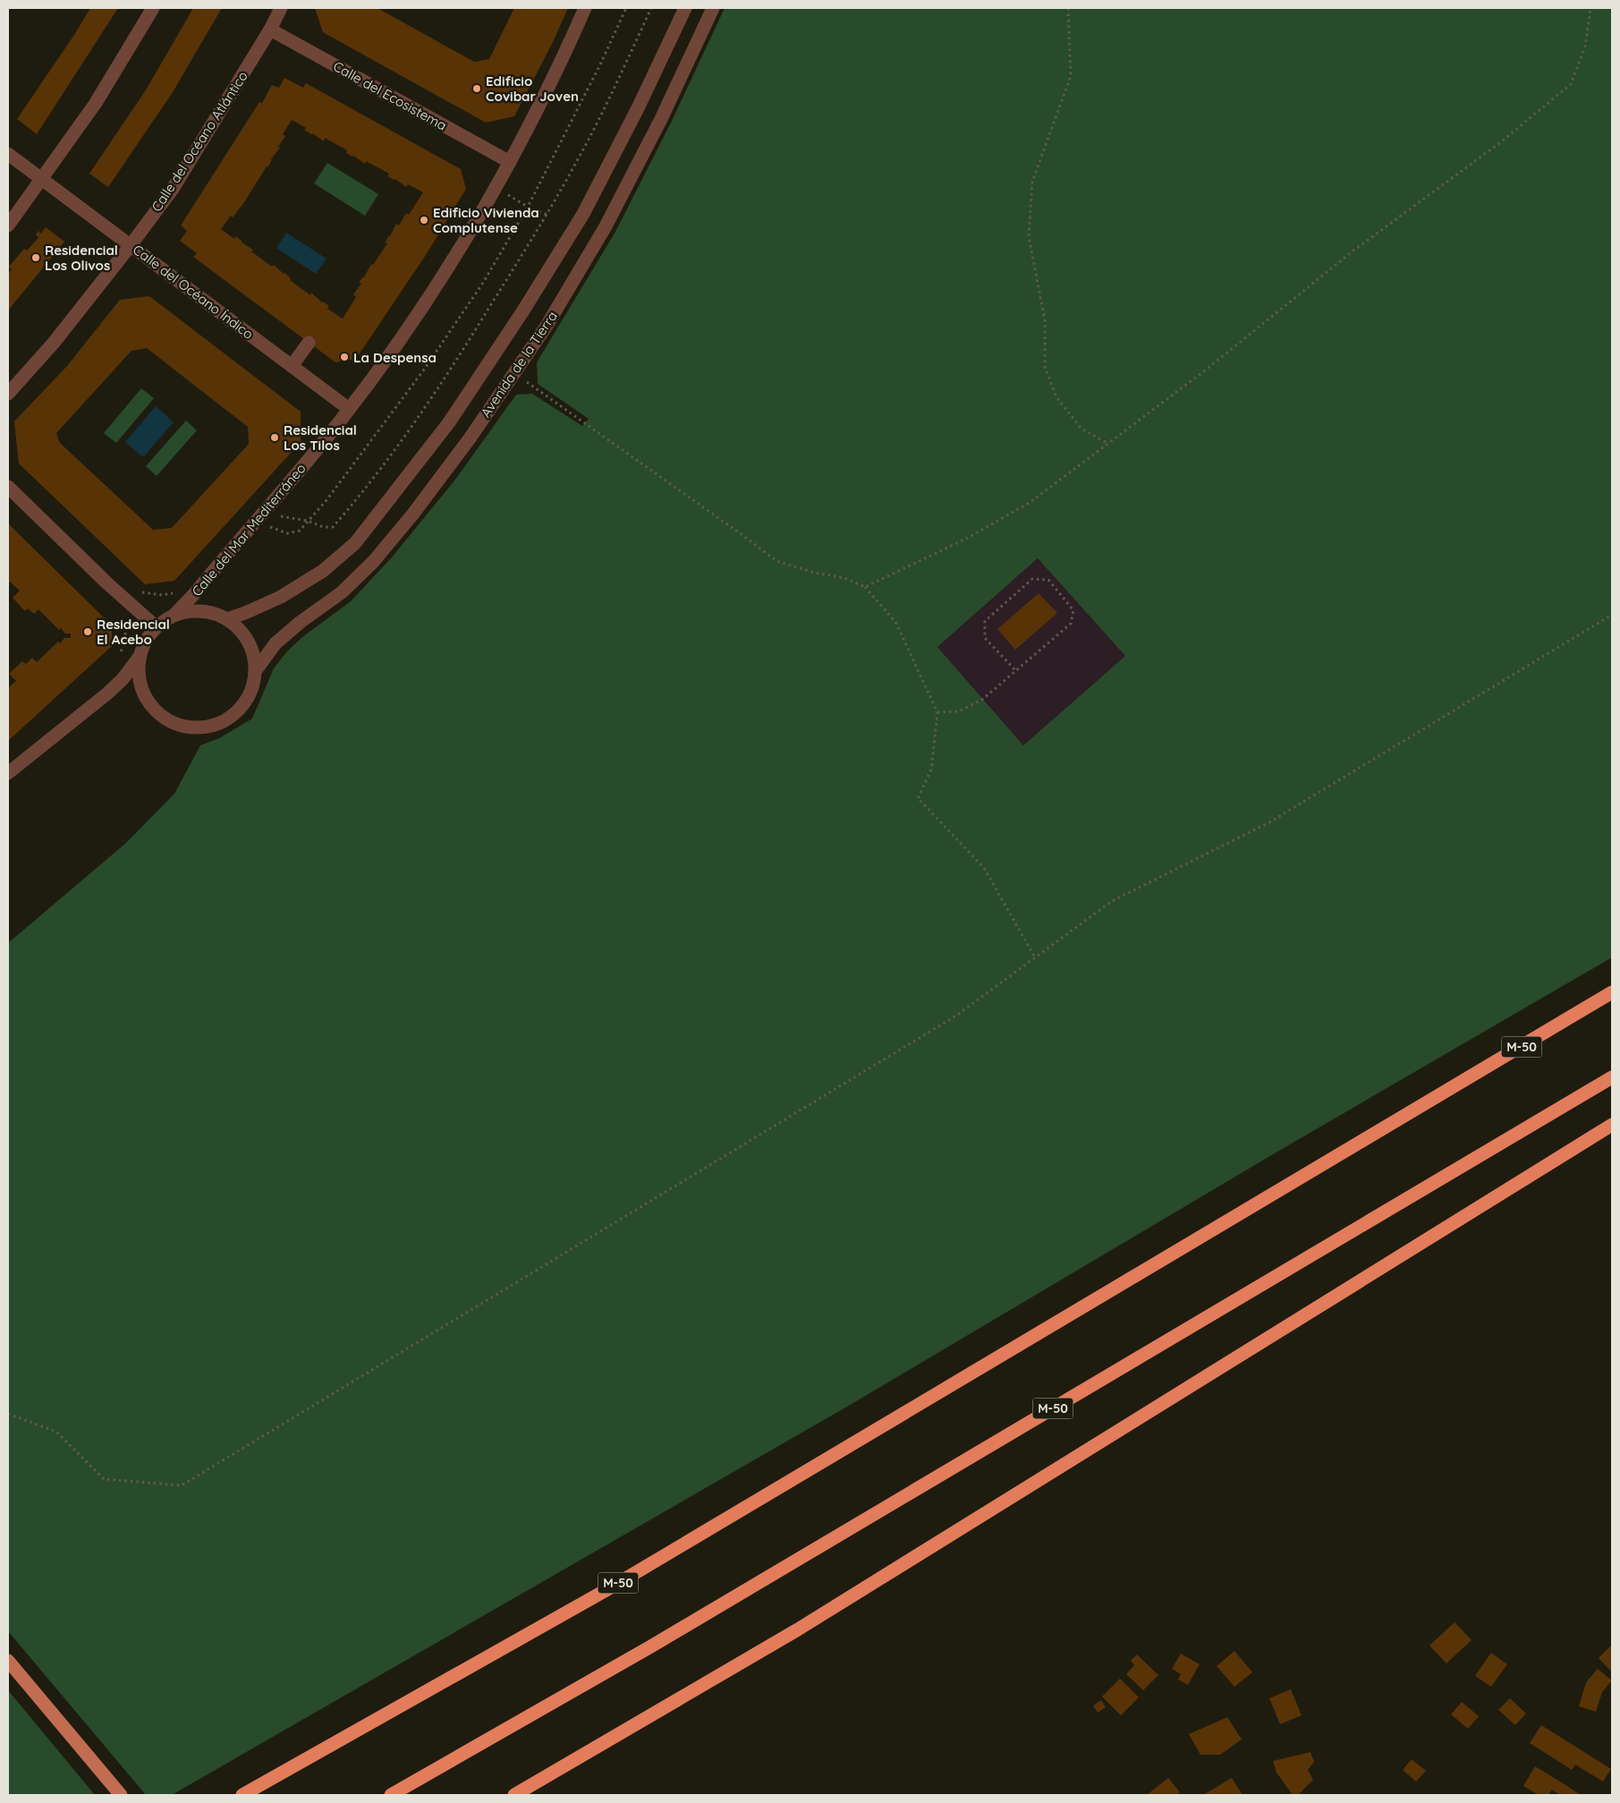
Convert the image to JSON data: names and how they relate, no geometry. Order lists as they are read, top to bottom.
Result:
{
  "streets": {
    "highway": ["M-50"],
    "street": [
      "Calle del Ecosistema",
      "Calle del Océano Atlántico",
      "Calle del Océano Índico",
      "Avenida de la Tierra",
      "Calle del Mar Mediterráneo"
    ]
  },
  "crossings": [
    ["Calle del Ecosistema", "Calle del Océano Atlántico"],
    ["Calle del Ecosistema", "Calle del Mar Mediterráneo"],
    ["Calle del Océano Atlántico", "Calle del Océano Índico"],
    ["Calle del Océano Índico", "Calle del Mar Mediterráneo"],
    ["Avenida de la Tierra", "Calle del Mar Mediterráneo"]
  ],
  "places": [
    "Edificio Covibar Joven",
    "Edificio Vivienda Complutense",
    "Residencial Los Olivos",
    "La Despensa",
    "Residencial Los Tilos",
    "Residencial El Acebo"
  ]
}
